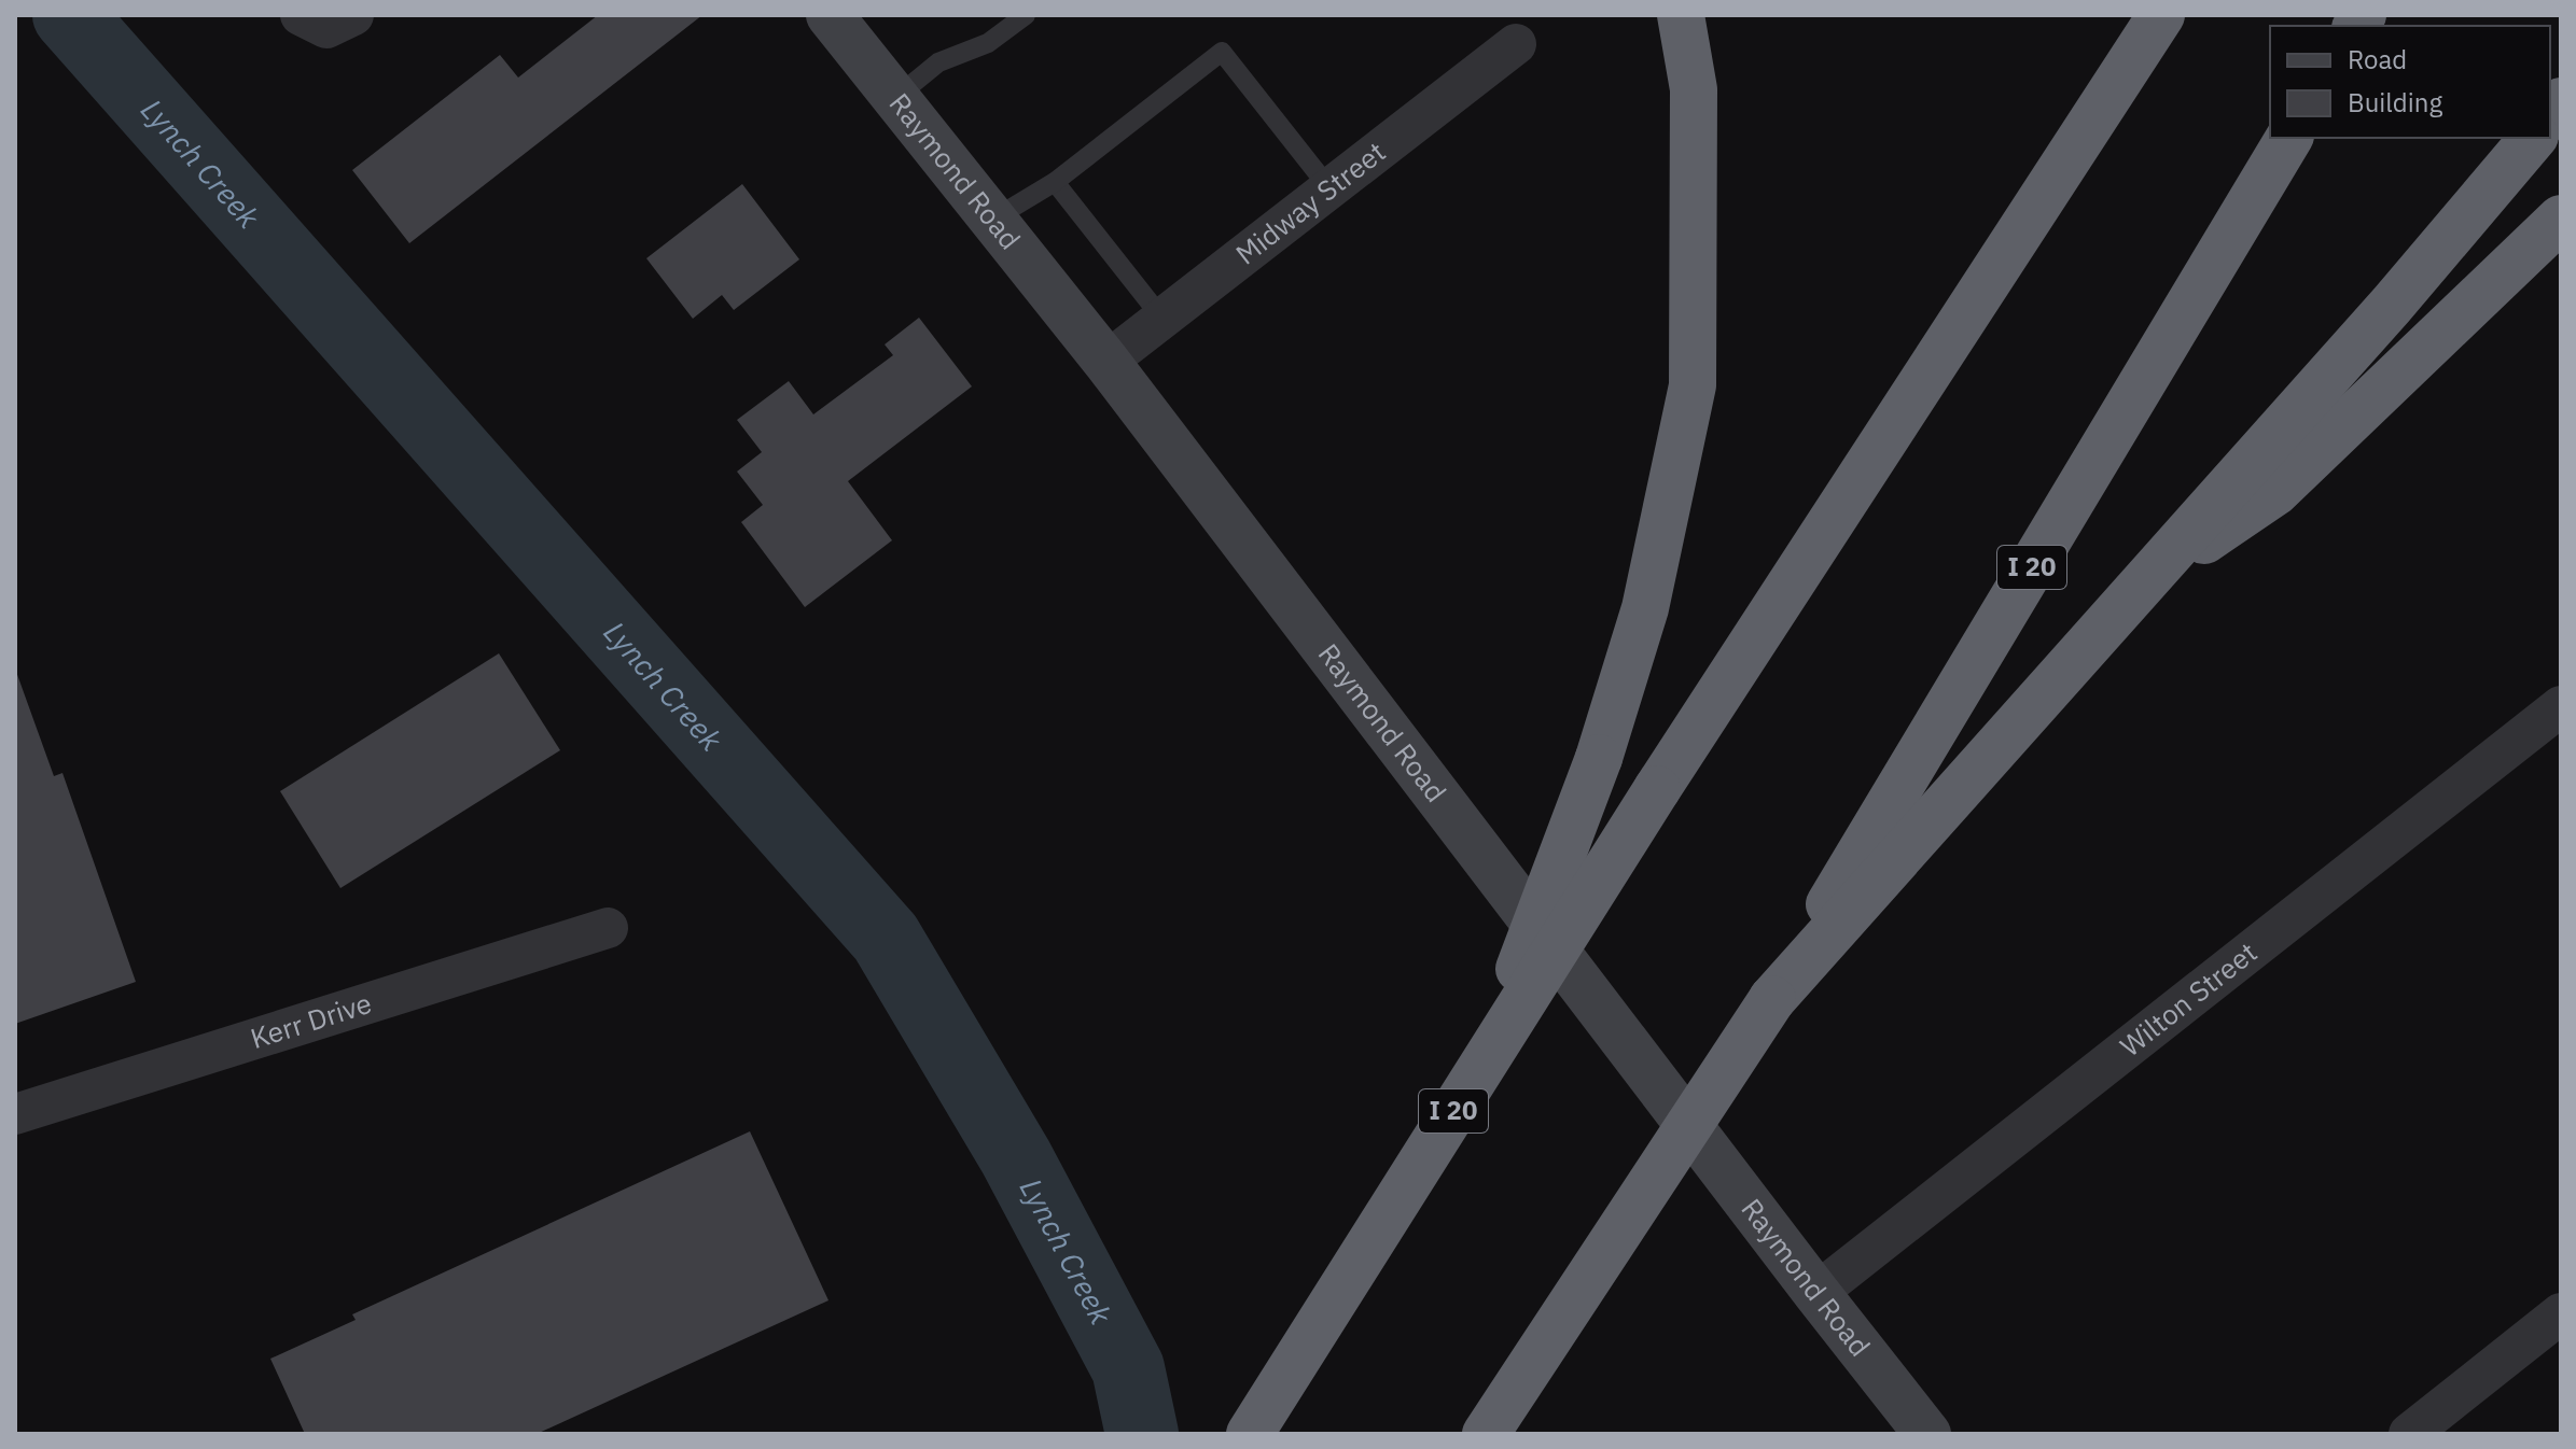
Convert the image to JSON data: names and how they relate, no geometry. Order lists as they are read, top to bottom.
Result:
{
  "streets": {
    "highway": ["I 20"],
    "main road": ["Raymond Road"],
    "street": ["Midway Street", "Wilton Street", "Kerr Drive"]
  },
  "crossings": [
    ["Raymond Road", "Midway Street"],
    ["Raymond Road", "Wilton Street"]
  ],
  "water": ["Lynch Creek"],
  "legend": ["Road", "Building"]
}
